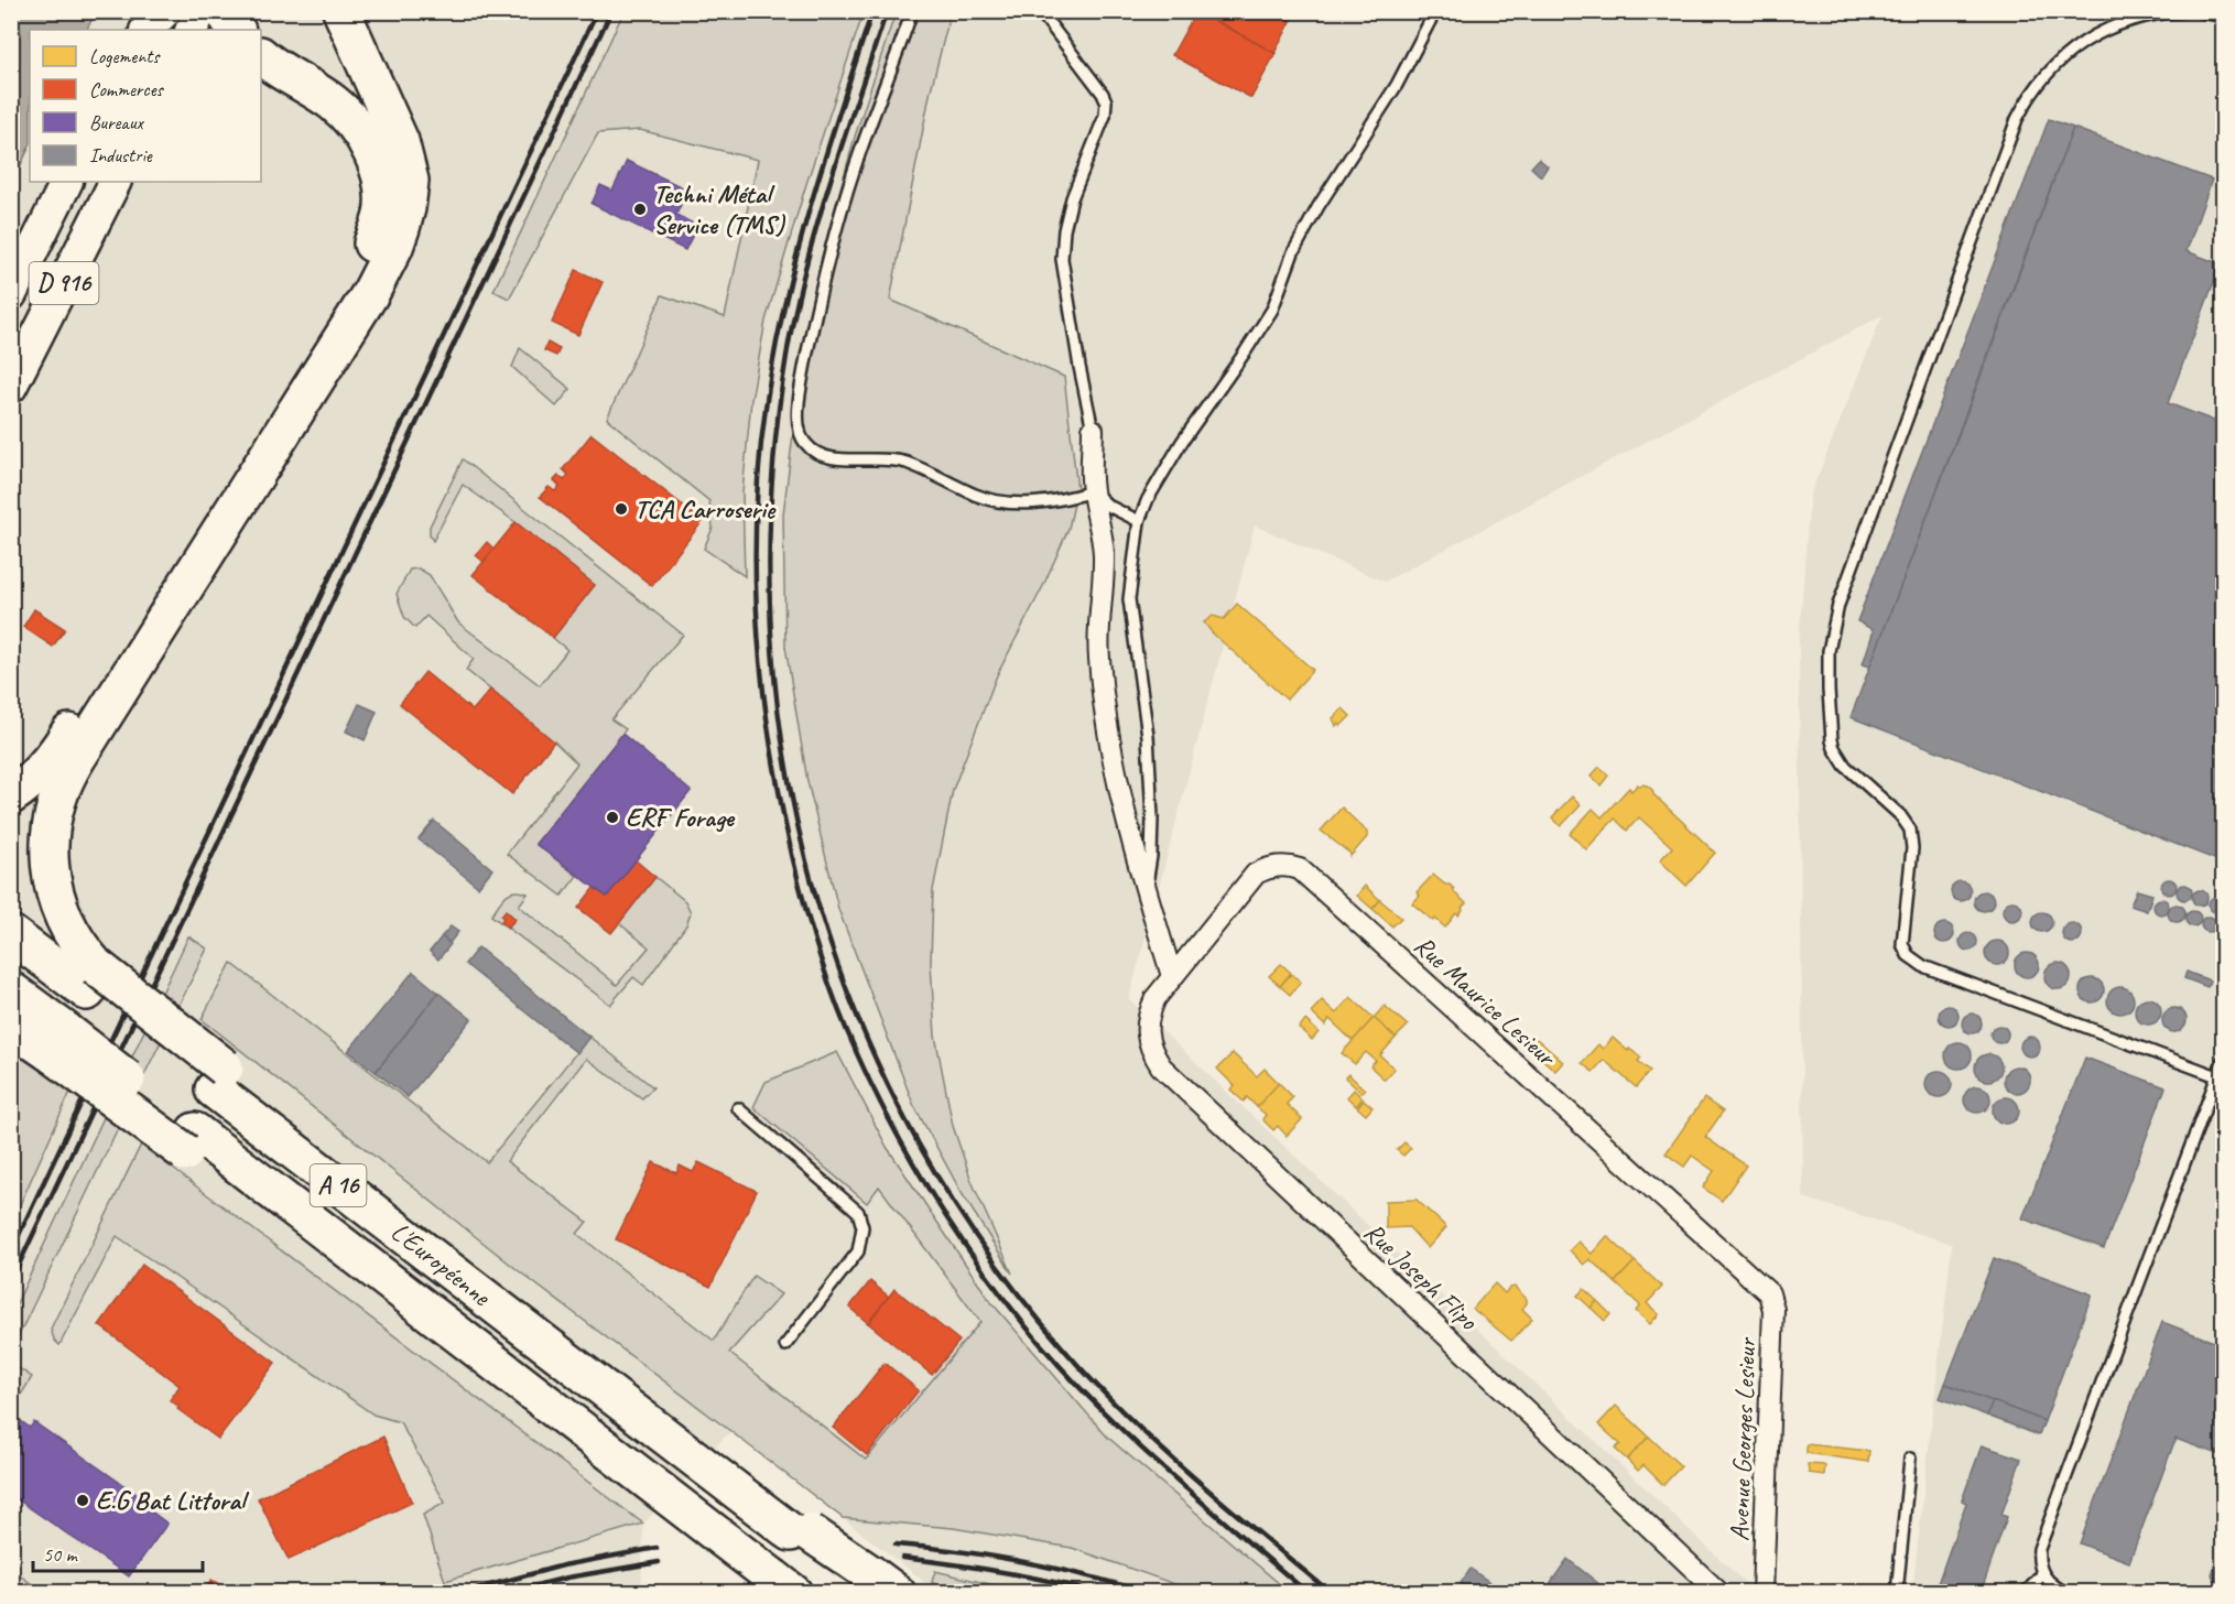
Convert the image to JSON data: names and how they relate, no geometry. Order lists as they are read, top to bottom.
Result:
{
  "streets": {
    "highway": ["A 16", "L'Européenne"],
    "main road": ["D 916"],
    "street": ["Rue Maurice Lesieur", "Rue Joseph Flipo", "Avenue Georges Lesieur"]
  },
  "crossings": [
    ["Rue Maurice Lesieur", "Rue Joseph Flipo"],
    ["Rue Maurice Lesieur", "Avenue Georges Lesieur"]
  ],
  "places": [
    "Techni Métal Service (TMS)",
    "TCA Carroserie",
    "ERF Forage",
    "E.G Bat Littoral"
  ],
  "legend": [
    "Logements",
    "Commerces",
    "Bureaux",
    "Industrie"
  ],
  "scale_bar": "50 m"
}
